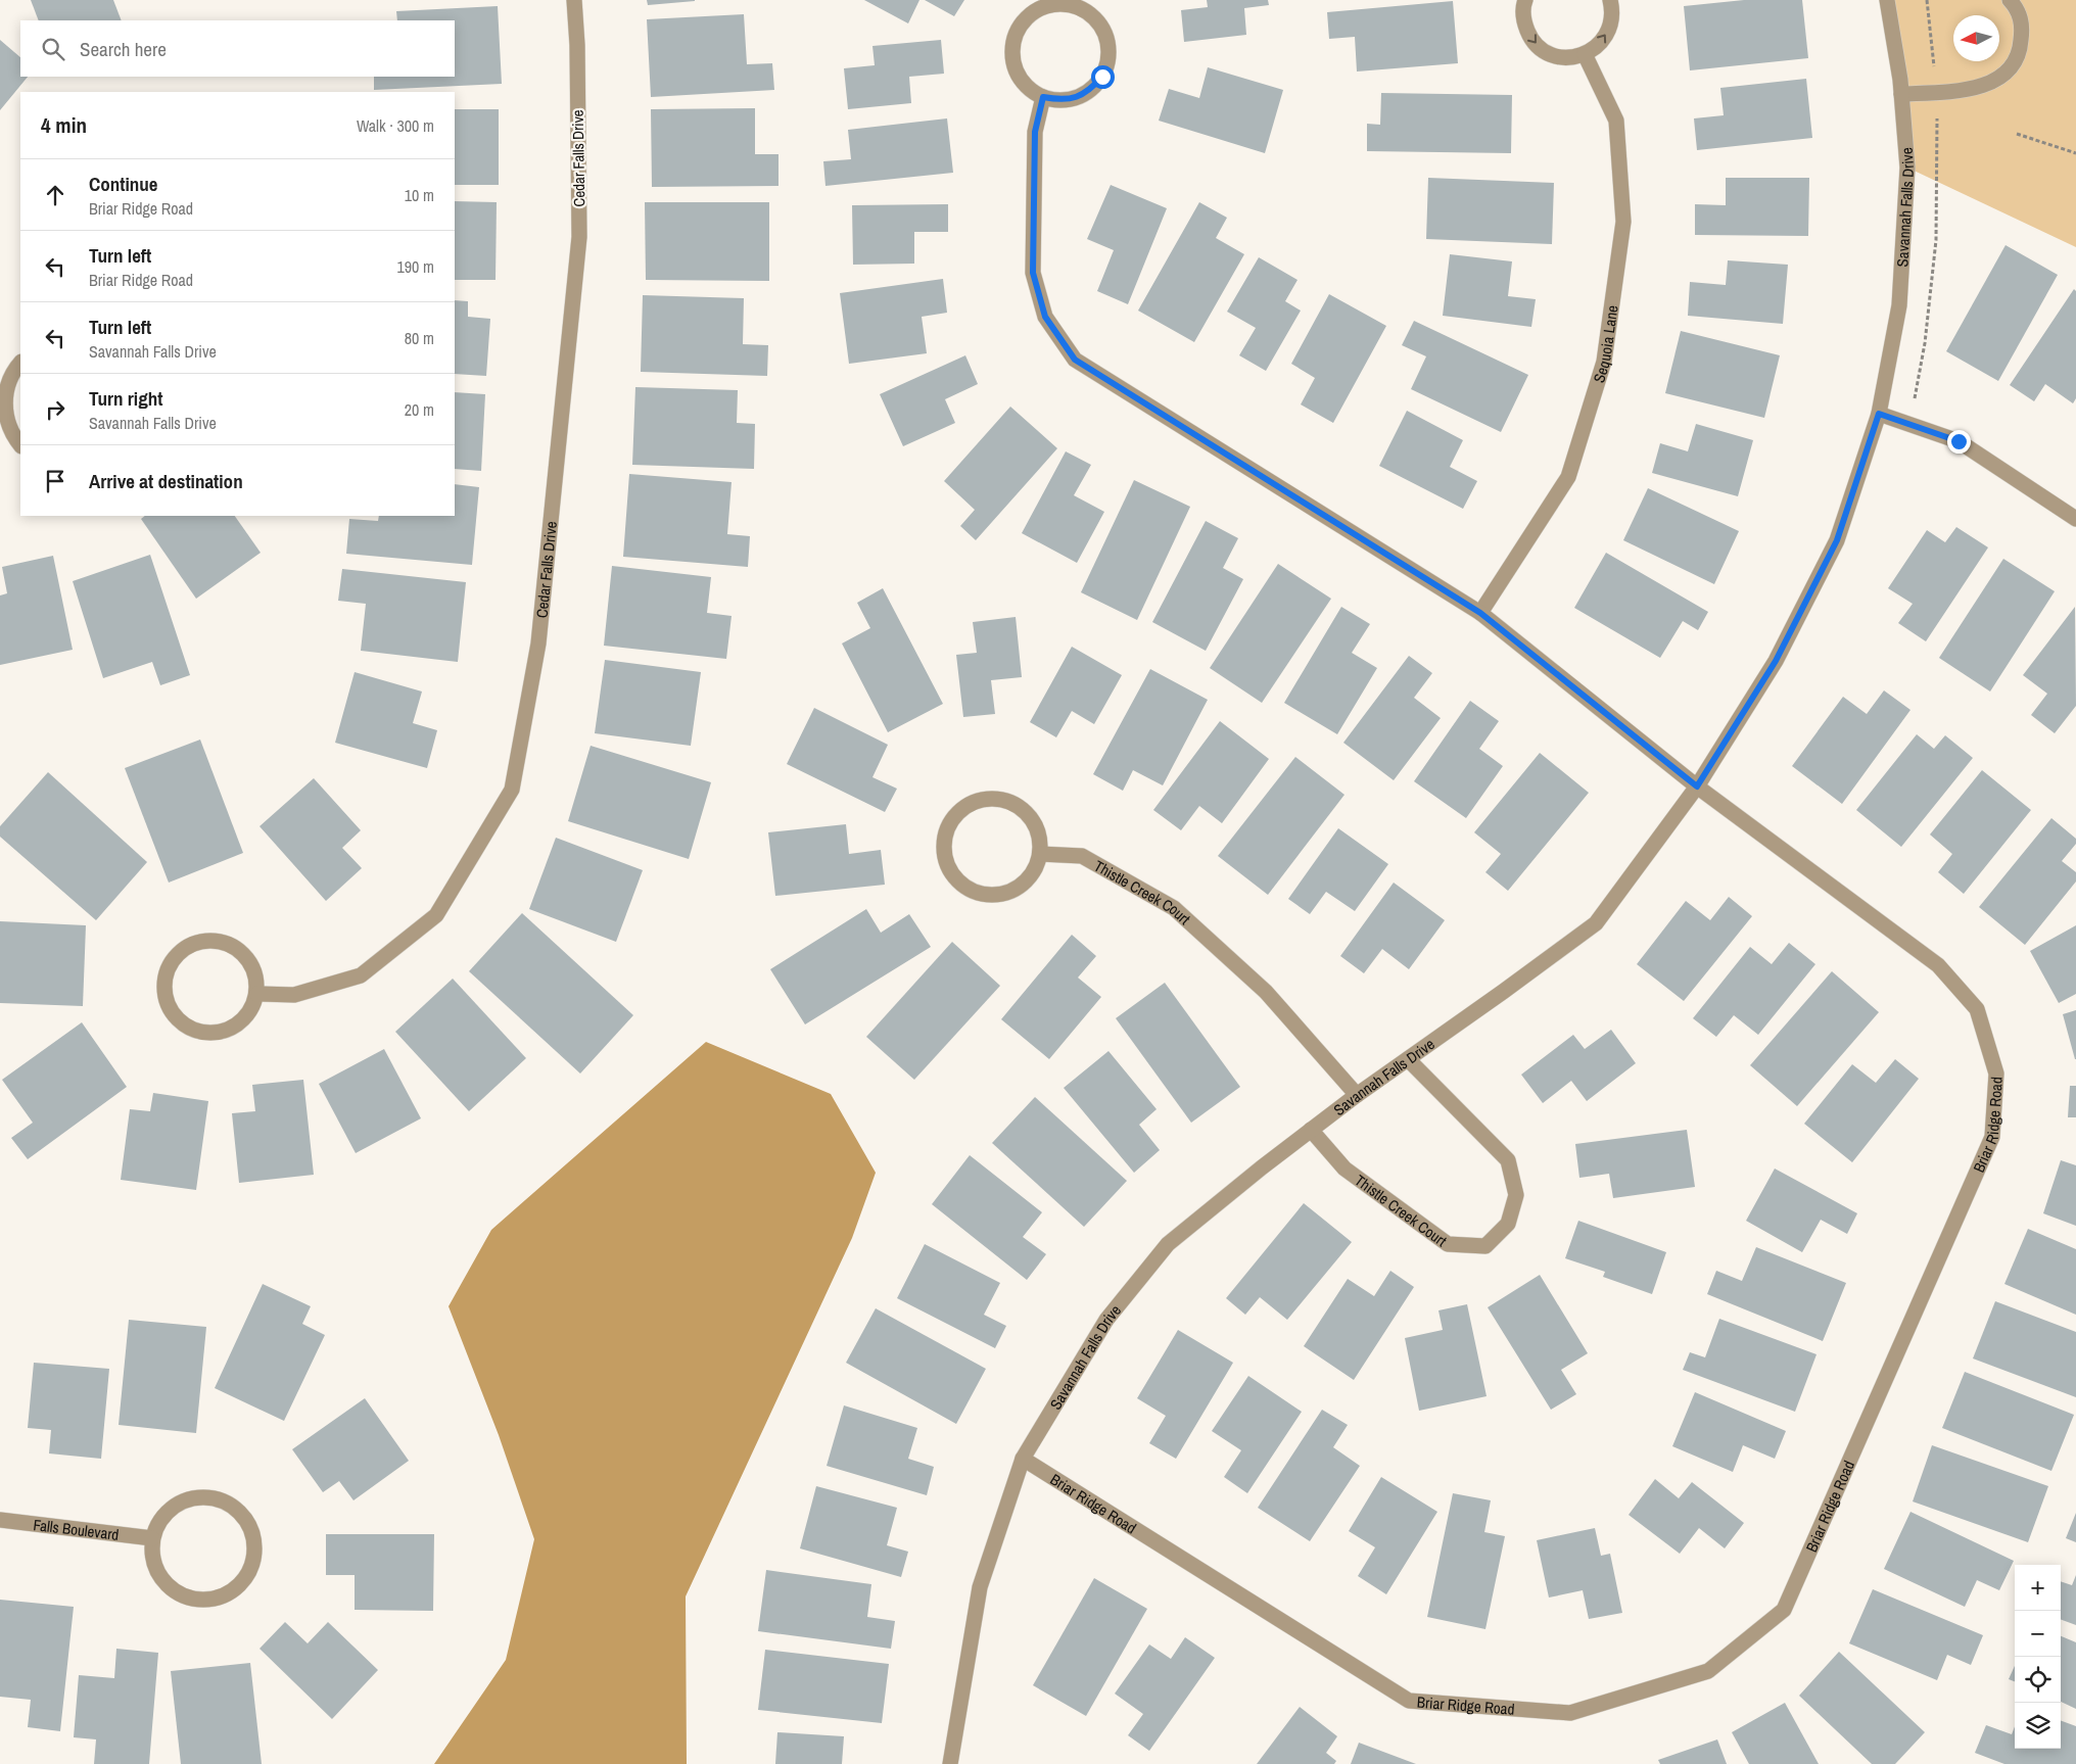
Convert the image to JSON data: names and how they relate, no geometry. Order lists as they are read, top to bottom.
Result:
{
  "streets": {
    "street": [
      "Cedar Falls Drive",
      "Savannah Falls Drive",
      "Sequoia Lane",
      "Thistle Creek Court",
      "Briar Ridge Road",
      "Falls Boulevard"
    ]
  },
  "crossings": [
    ["Savannah Falls Drive", "Thistle Creek Court"],
    ["Savannah Falls Drive", "Briar Ridge Road"],
    ["Sequoia Lane", "Briar Ridge Road"]
  ],
  "north": "left",
  "page": {
    "search": "Search here",
    "heading": ["4 min", "Walk · 300 m"],
    "list": [
      ["Continue", "Briar Ridge Road", "10 m"],
      ["Turn left", "Briar Ridge Road", "190 m"],
      ["Turn left", "Savannah Falls Drive", "80 m"],
      ["Turn right", "Savannah Falls Drive", "20 m"],
      "Arrive at destination"
    ],
    "map_buttons": ["+", "−"]
  }
}
